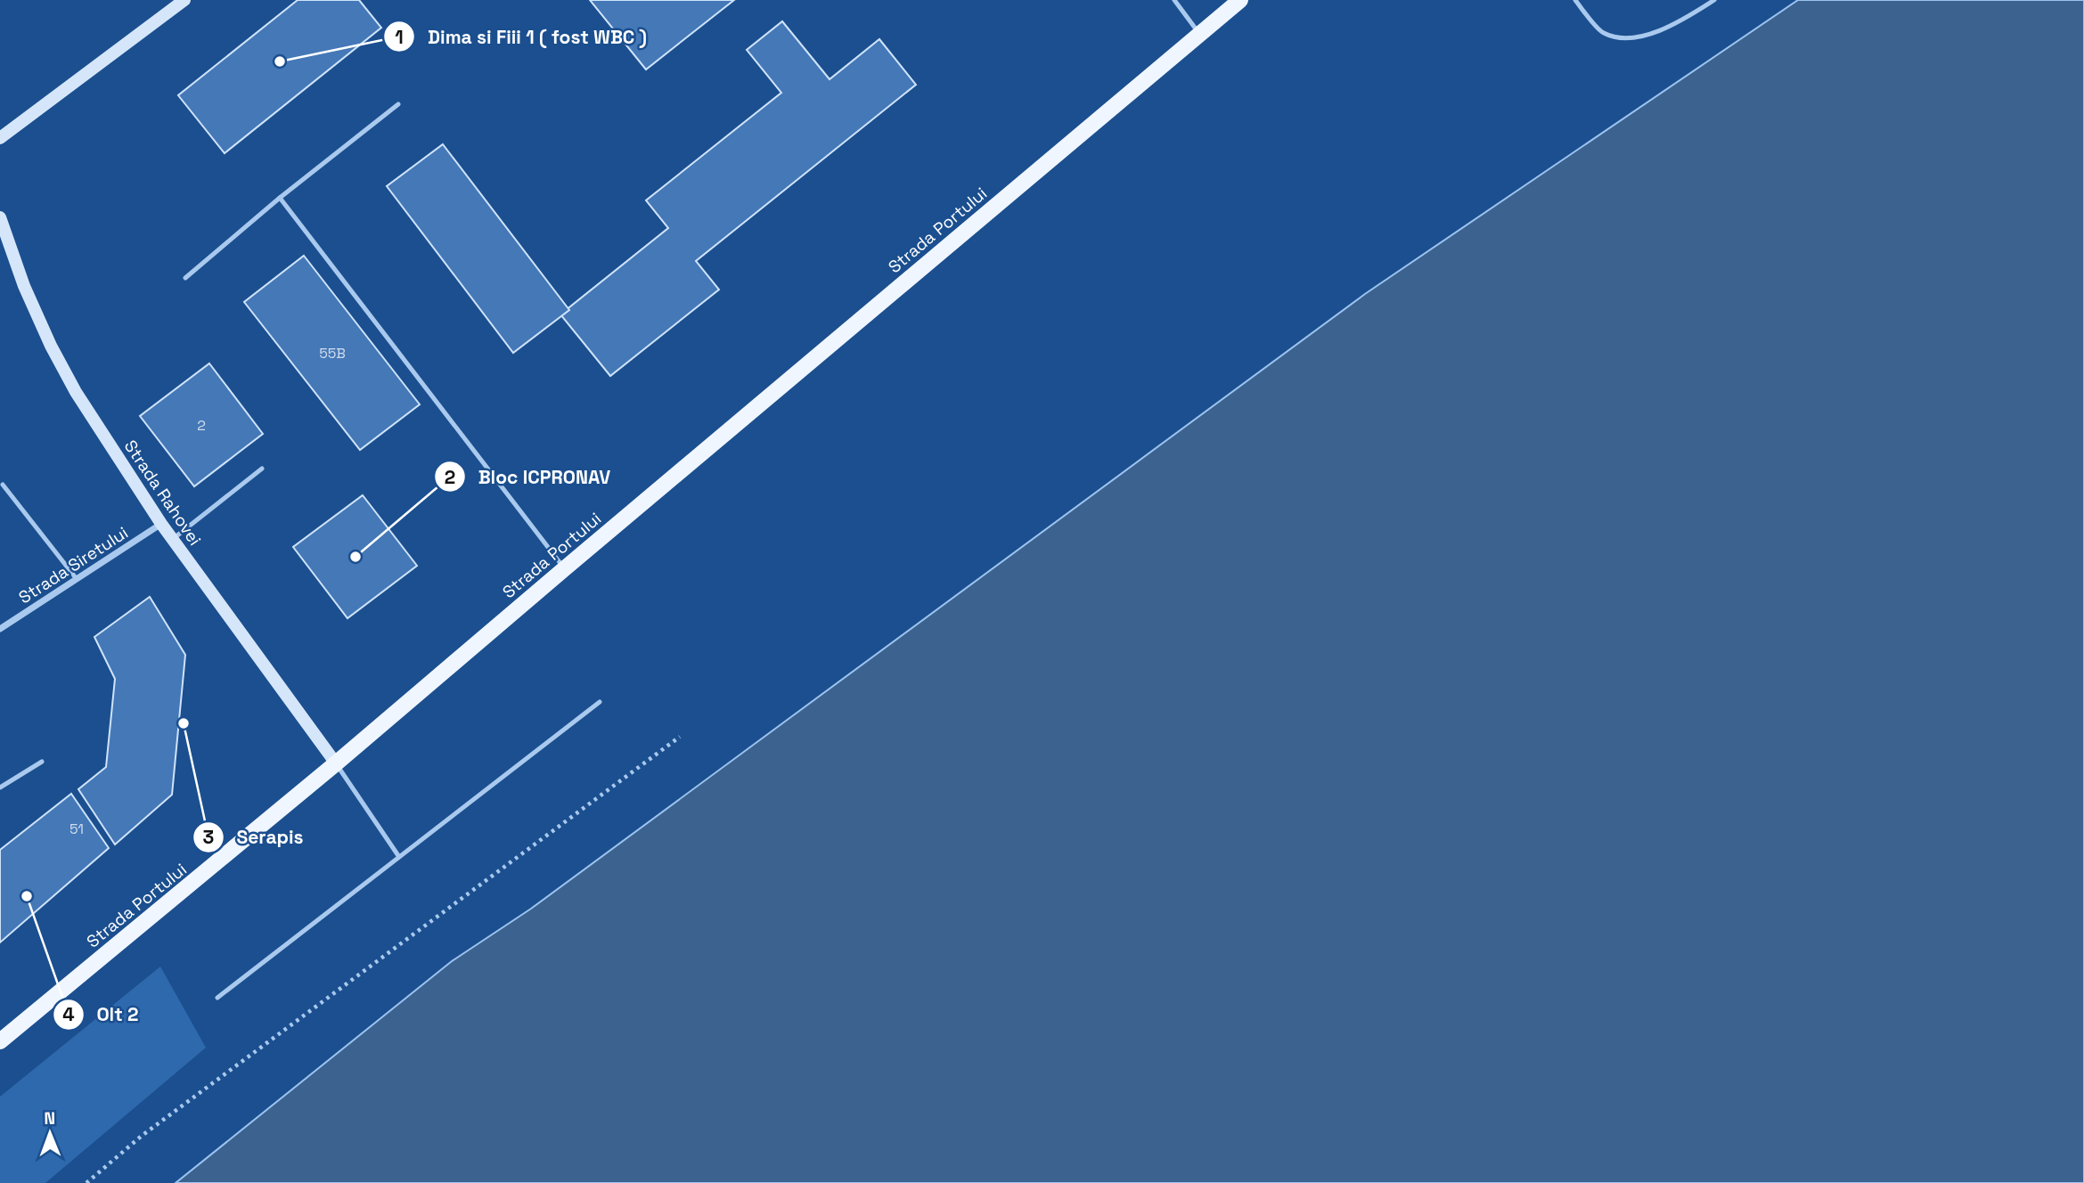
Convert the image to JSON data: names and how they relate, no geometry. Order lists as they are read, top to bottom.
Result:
{
  "streets": {
    "main road": ["Strada Portului"],
    "street": ["Strada Rahovei", "Strada Siretului"]
  },
  "crossings": [
    ["Strada Portului", "Strada Rahovei"],
    ["Strada Rahovei", "Strada Siretului"]
  ],
  "places": [
    "Dima si Fiii 1 ( fost WBC )",
    "Bloc ICPRONAV",
    "Serapis",
    "Olt 2"
  ],
  "house_numbers": ["55B", "2", "51"],
  "north": "top"
}
